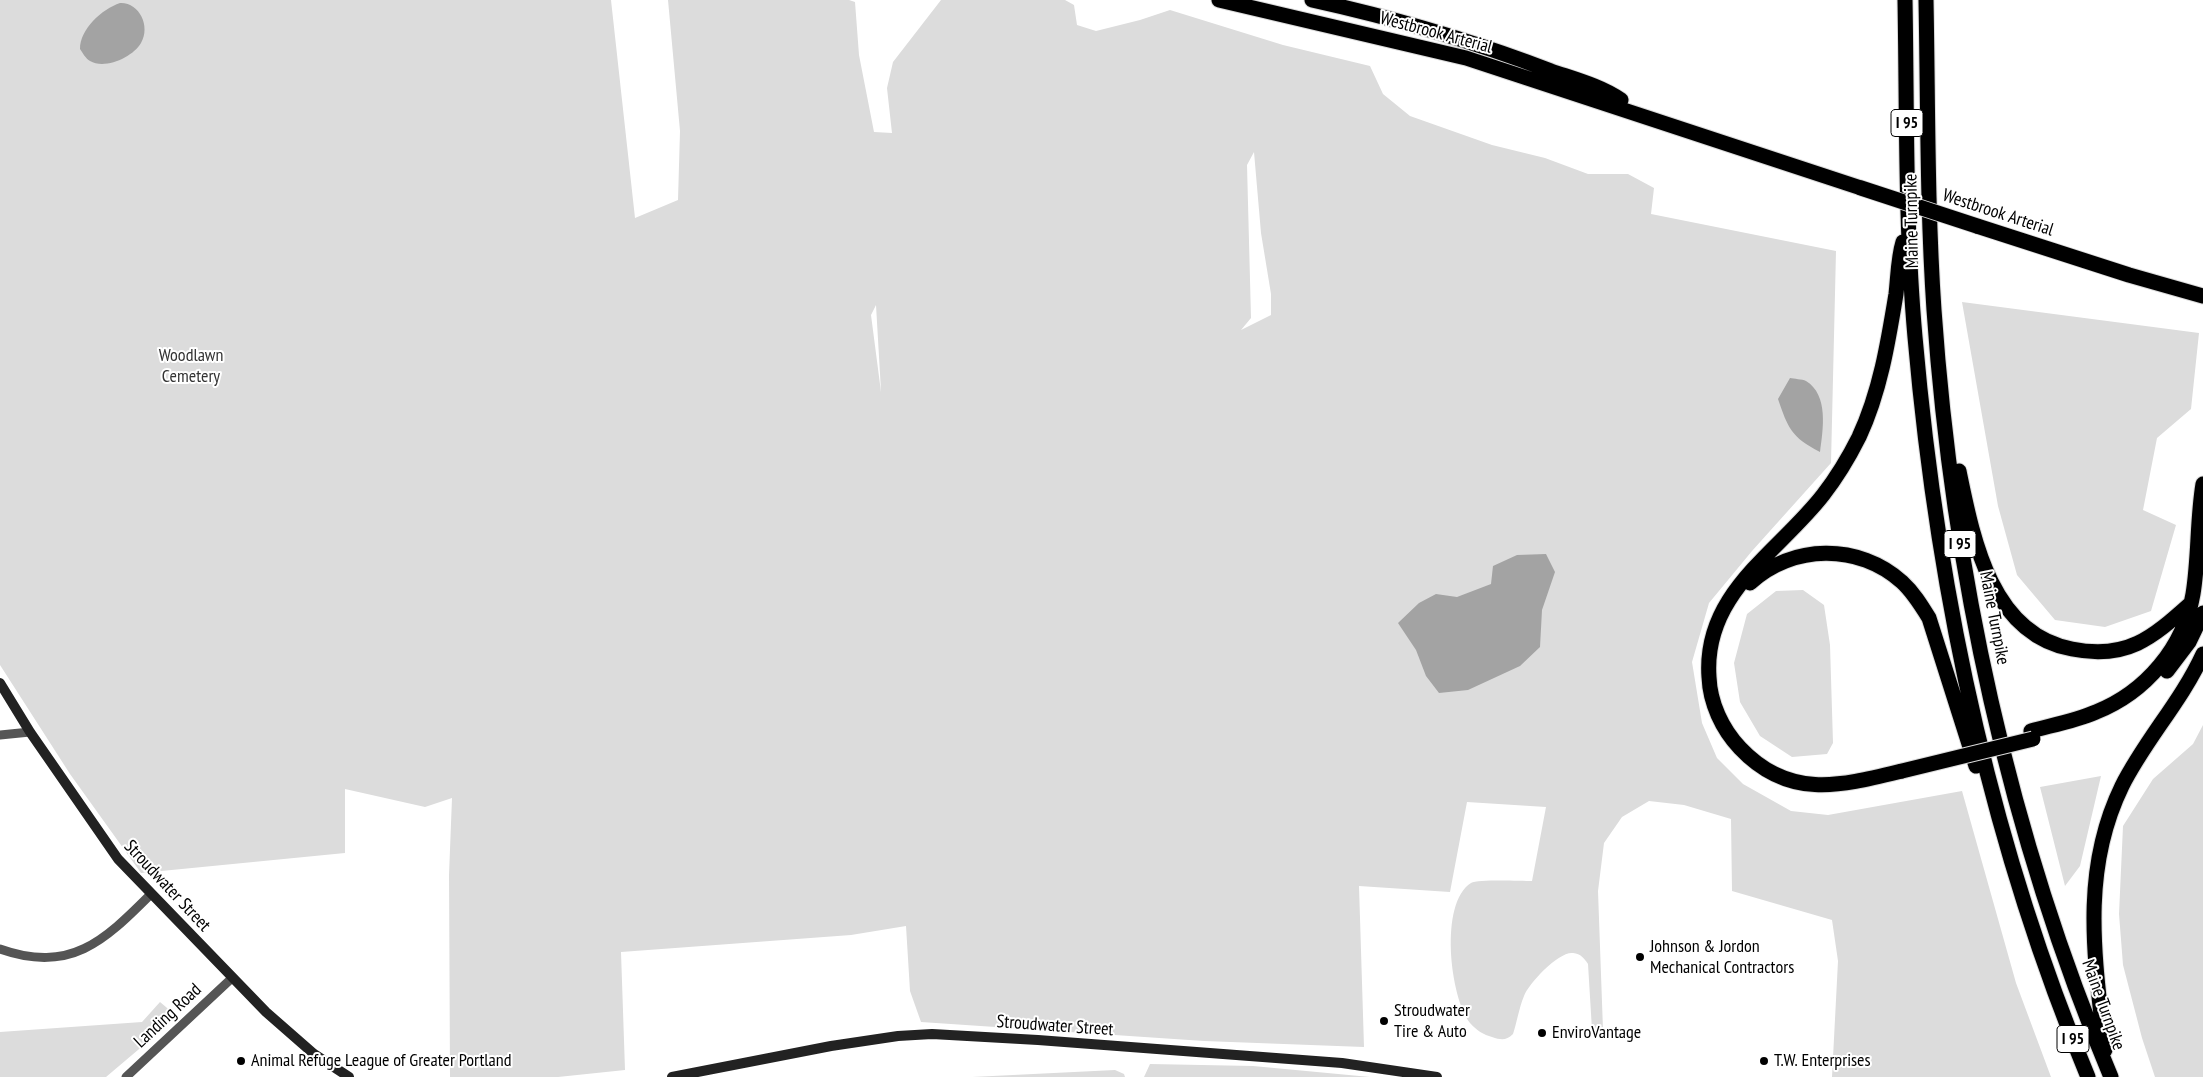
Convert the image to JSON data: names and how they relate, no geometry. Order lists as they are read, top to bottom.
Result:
{
  "streets": {
    "highway": ["Westbrook Arterial", "I 95", "Maine Turnpike"],
    "main road": ["Stroudwater Street"],
    "street": ["Landing Road"]
  },
  "crossings": [
    ["Stroudwater Street", "Landing Road"]
  ],
  "parks": ["Woodlawn Cemetery"],
  "places": [
    "Johnson & Jordon Mechanical Contractors",
    "Stroudwater Tire & Auto",
    "EnviroVantage",
    "Animal Refuge League of Greater Portland",
    "T.W. Enterprises"
  ]
}
